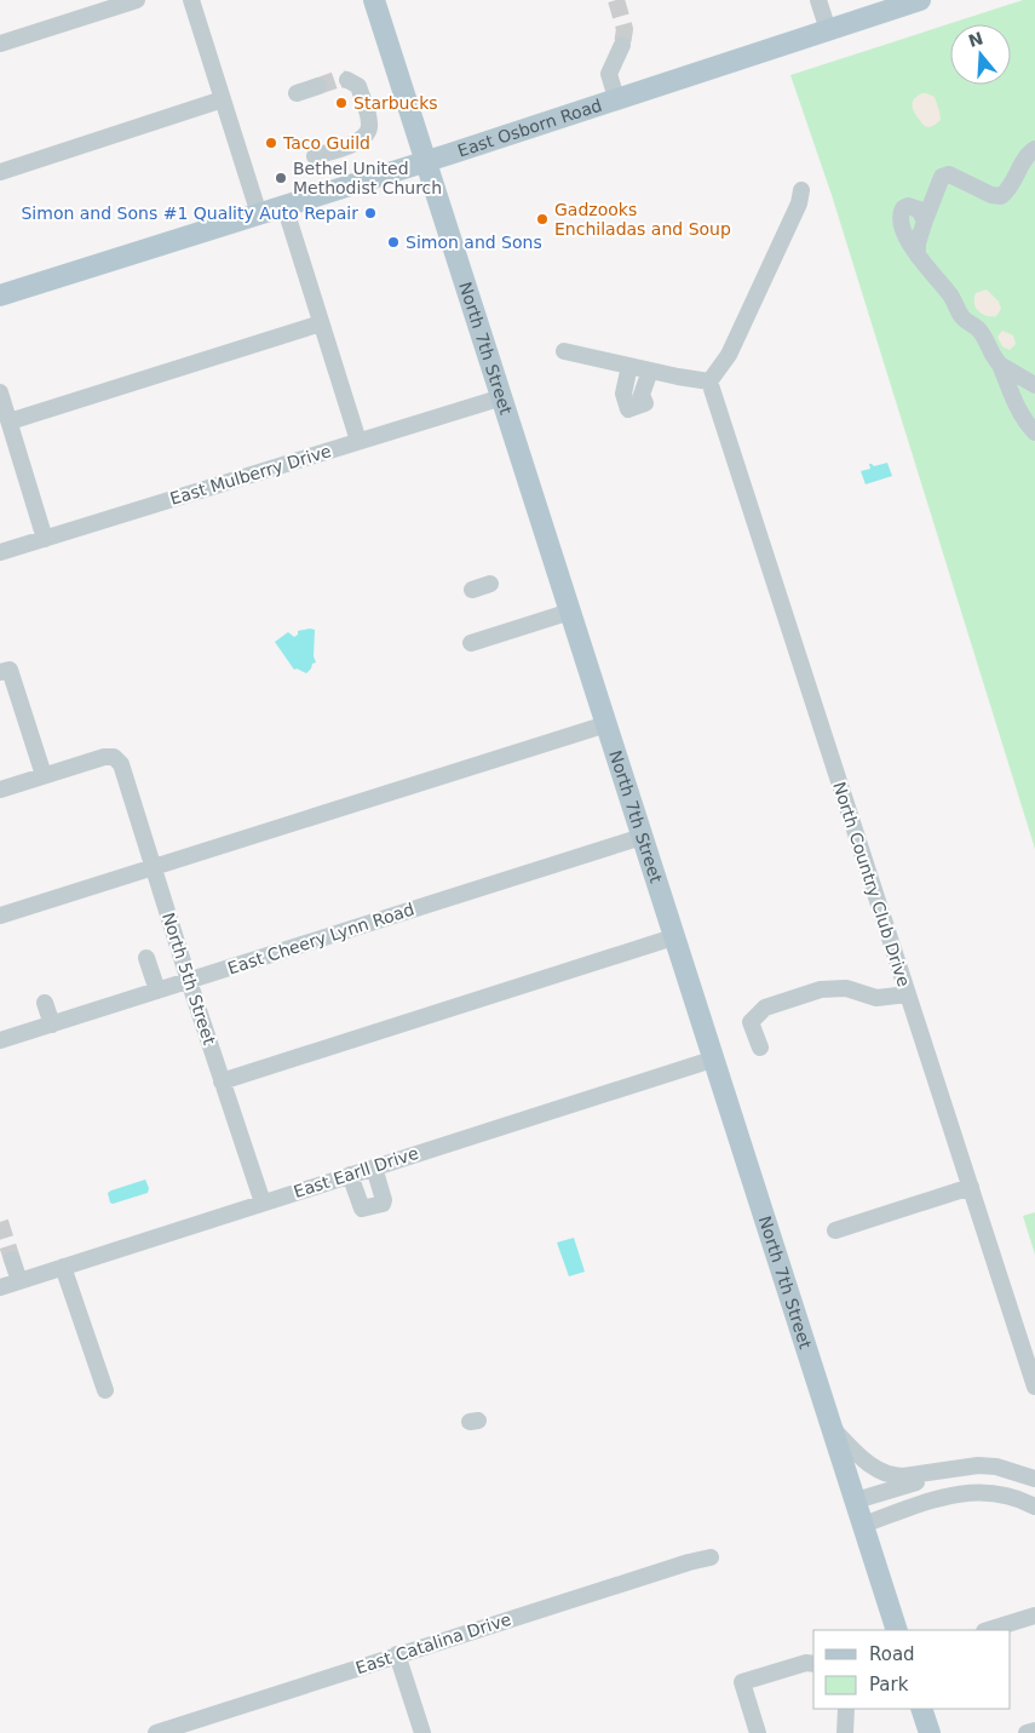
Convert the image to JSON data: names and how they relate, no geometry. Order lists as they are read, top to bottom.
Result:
{
  "streets": {
    "main road": ["East Osborn Road", "North 7th Street"],
    "street": [
      "East Mulberry Drive",
      "North Country Club Drive",
      "East Cheery Lynn Road",
      "North 5th Street",
      "East Earll Drive",
      "East Catalina Drive"
    ]
  },
  "crossings": [
    ["East Osborn Road", "North 7th Street"],
    ["North 7th Street", "East Mulberry Drive"],
    ["North 7th Street", "East Cheery Lynn Road"],
    ["North 7th Street", "East Earll Drive"],
    ["East Cheery Lynn Road", "North 5th Street"],
    ["North 5th Street", "East Earll Drive"]
  ],
  "places": [
    "Starbucks",
    "Taco Guild",
    "Bethel United Methodist Church",
    "Simon and Sons #1 Quality Auto Repair",
    "Gadzooks Enchiladas and Soup",
    "Simon and Sons"
  ],
  "legend": ["Road", "Park"],
  "north": "top"
}
